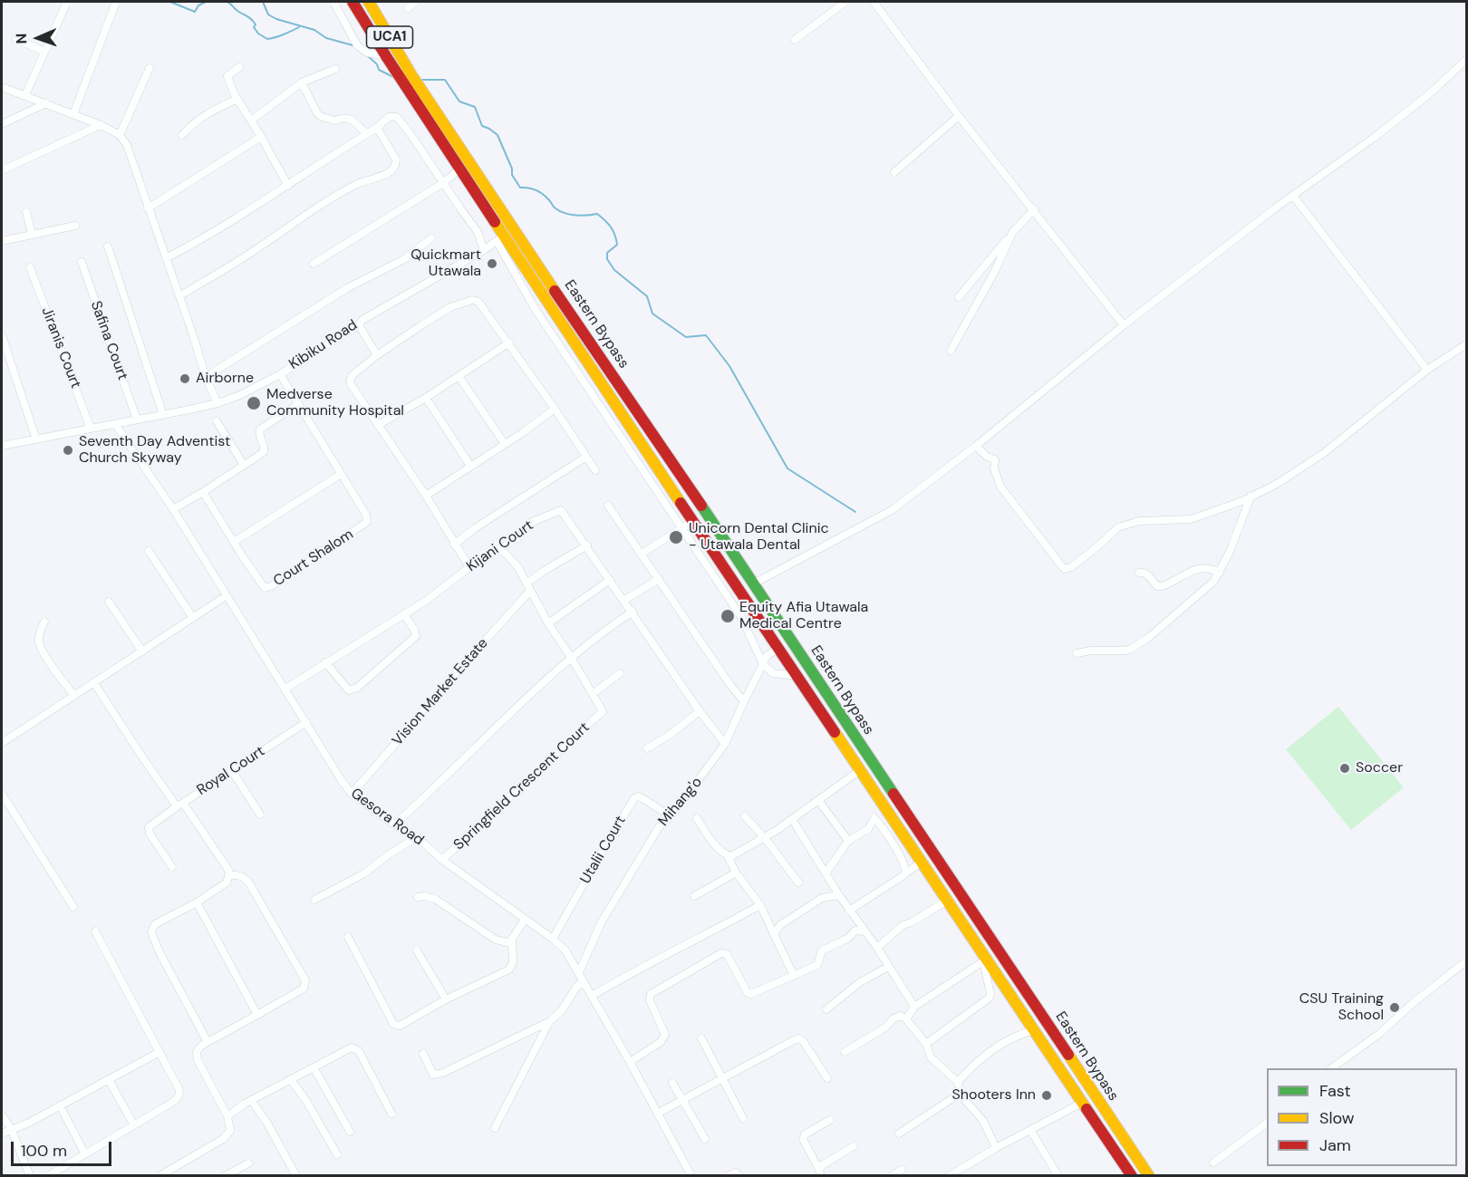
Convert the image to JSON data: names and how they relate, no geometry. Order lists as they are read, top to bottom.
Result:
{
  "streets": {
    "main road": ["UCA1", "Eastern Bypass"],
    "street": [
      "Safina Court",
      "Kibiku Road",
      "Jiranis Court",
      "Kijani Court",
      "Court Shalom",
      "Vision Market Estate",
      "Royal Court",
      "Springfield Crescent Court",
      "Mihang'o",
      "Gesora Road",
      "Utalii Court"
    ]
  },
  "crossings": [
    ["Eastern Bypass", "Kibiku Road"],
    ["Eastern Bypass", "Mihang'o"],
    ["Safina Court", "Kibiku Road"],
    ["Kibiku Road", "Jiranis Court"],
    ["Kibiku Road", "Court Shalom"],
    ["Kibiku Road", "Gesora Road"],
    ["Kijani Court", "Springfield Crescent Court"],
    ["Kijani Court", "Mihang'o"],
    ["Kijani Court", "Gesora Road"],
    ["Vision Market Estate", "Springfield Crescent Court"],
    ["Vision Market Estate", "Gesora Road"],
    ["Royal Court", "Gesora Road"],
    ["Springfield Crescent Court", "Gesora Road"],
    ["Mihang'o", "Gesora Road"],
    ["Mihang'o", "Utalii Court"],
    ["Gesora Road", "Utalii Court"]
  ],
  "places": [
    "Quickmart Utawala",
    "Airborne",
    "Medverse Community Hospital",
    "Seventh Day Adventist Church Skyway",
    "Unicorn Dental Clinic - Utawala Dental",
    "Equity Afia Utawala Medical Centre",
    "Soccer",
    "CSU Training School",
    "Shooters Inn"
  ],
  "legend": ["Fast", "Slow", "Jam"],
  "scale_bar": "100 m",
  "north": "left"
}
